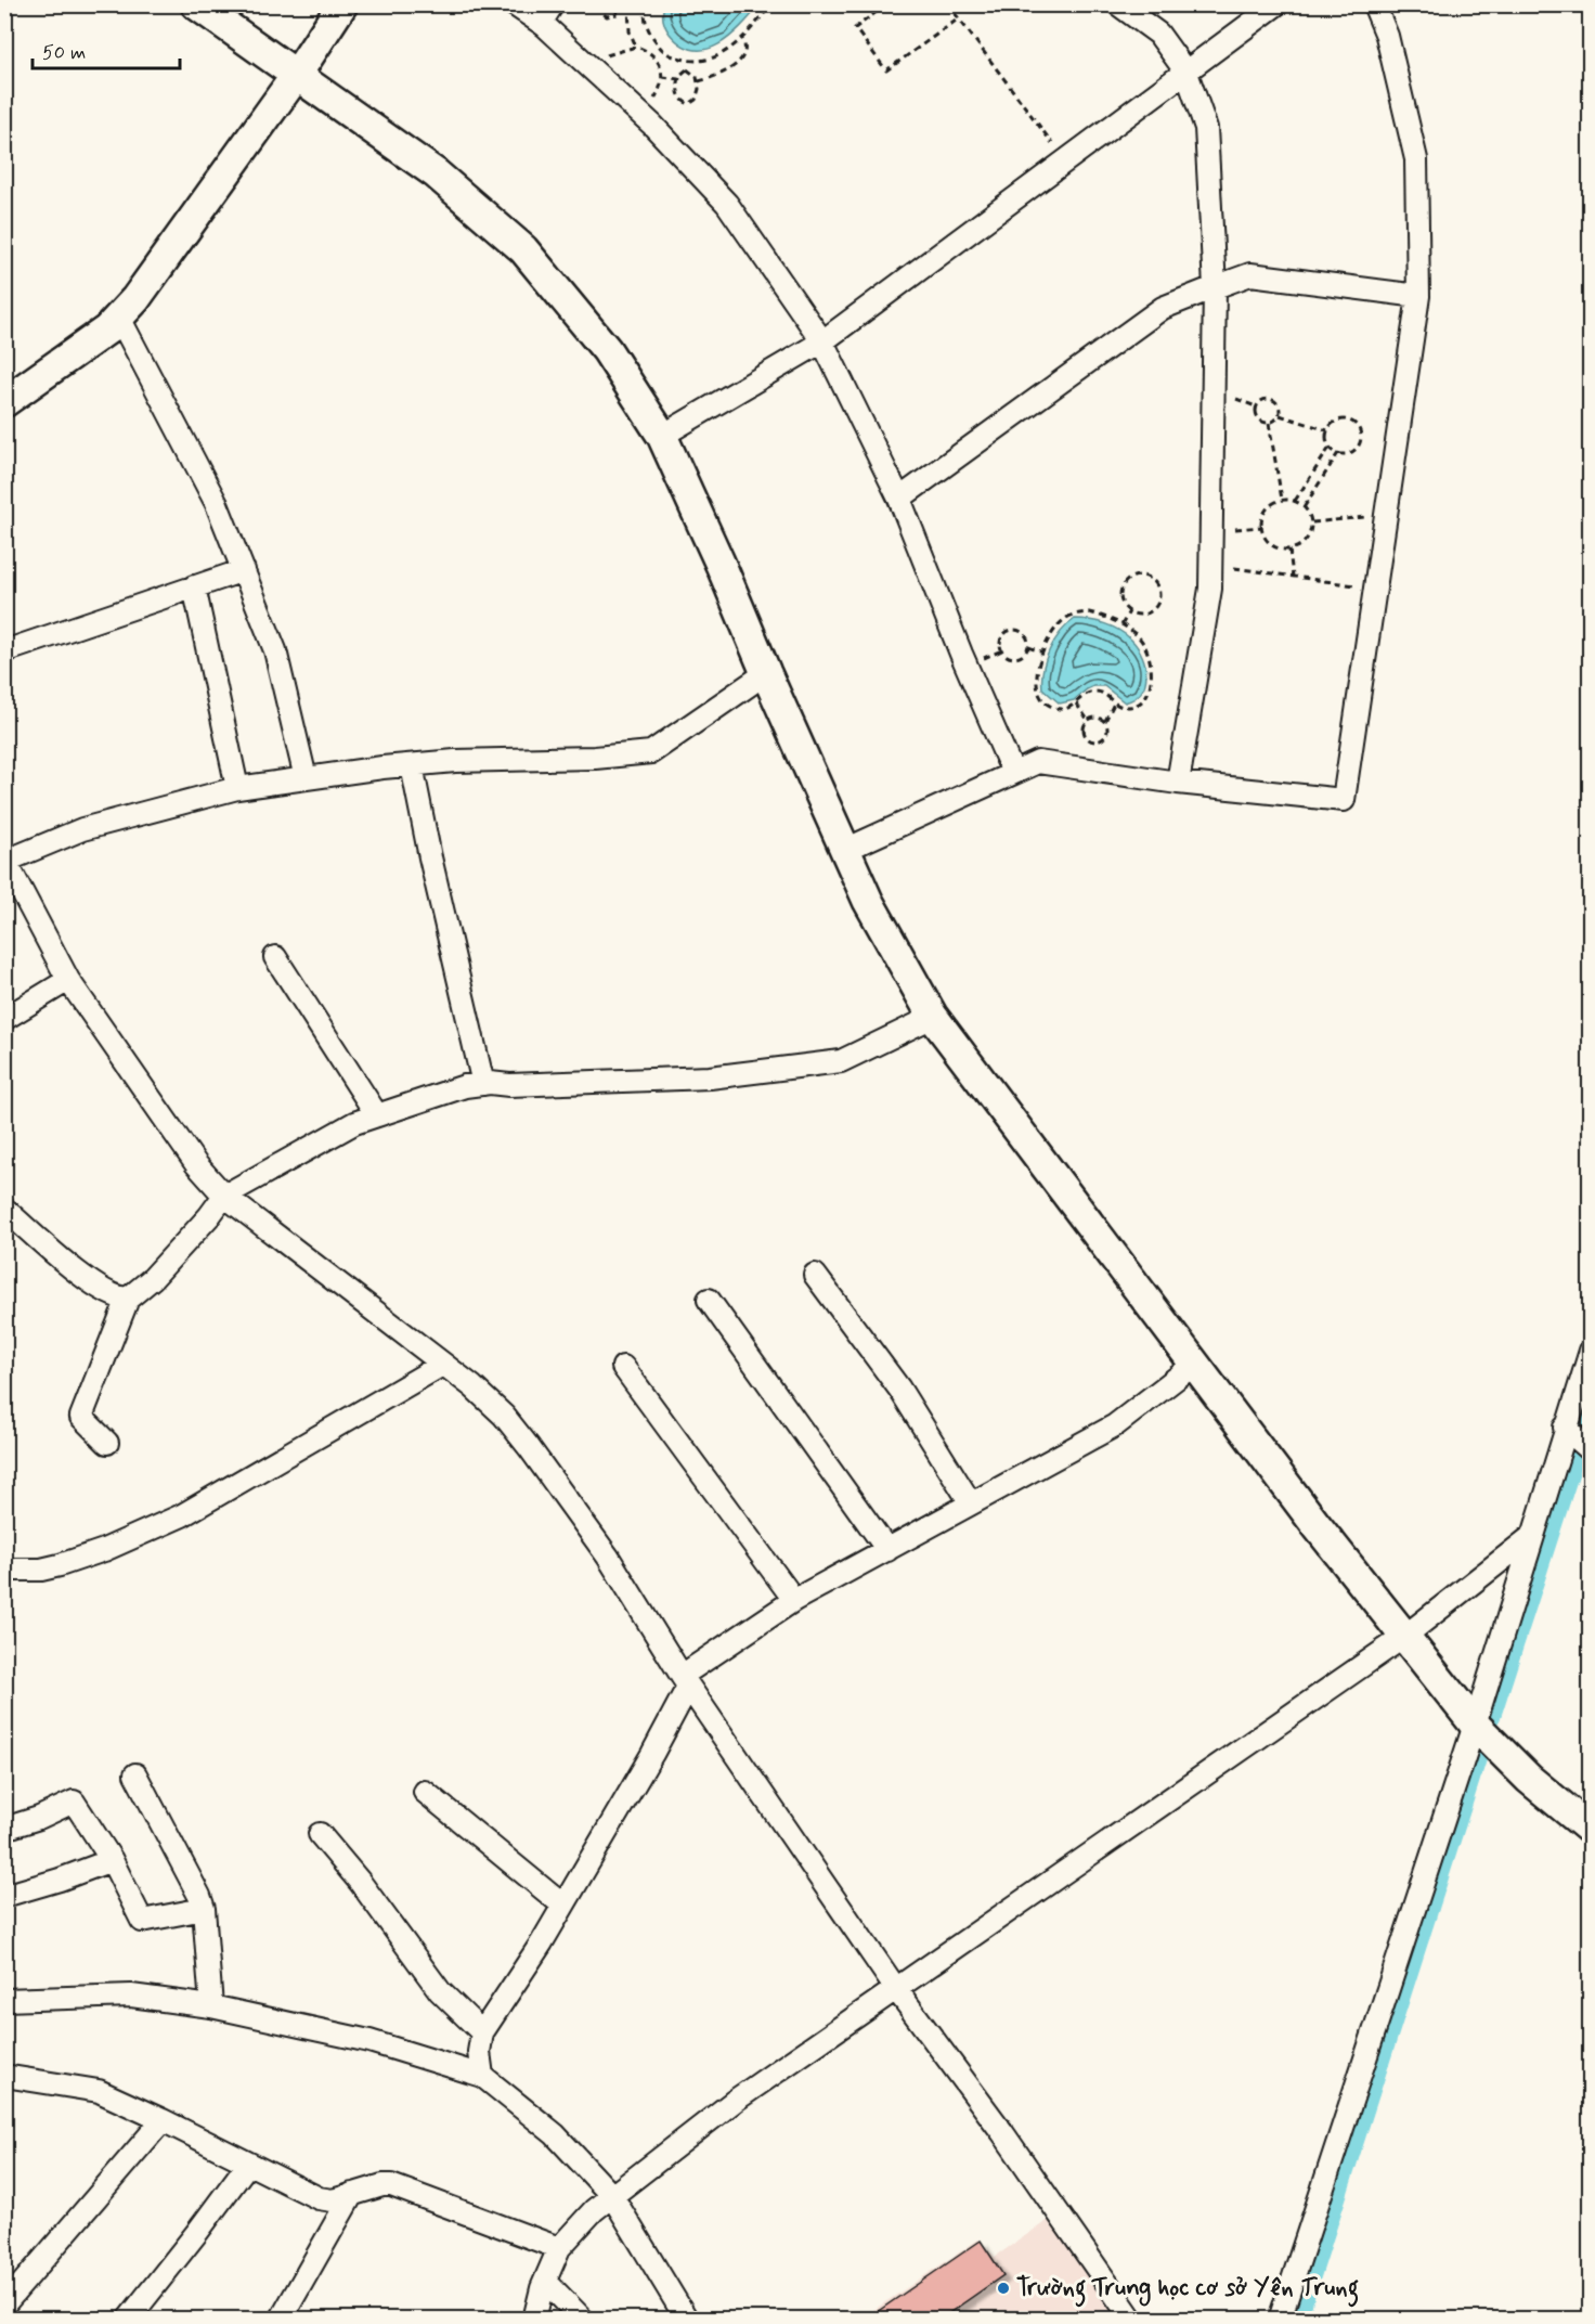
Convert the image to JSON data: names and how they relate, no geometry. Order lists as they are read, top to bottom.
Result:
{
  "places": ["Trường Trung học cơ sở Yên Trung"],
  "scale_bar": "50 m"
}
